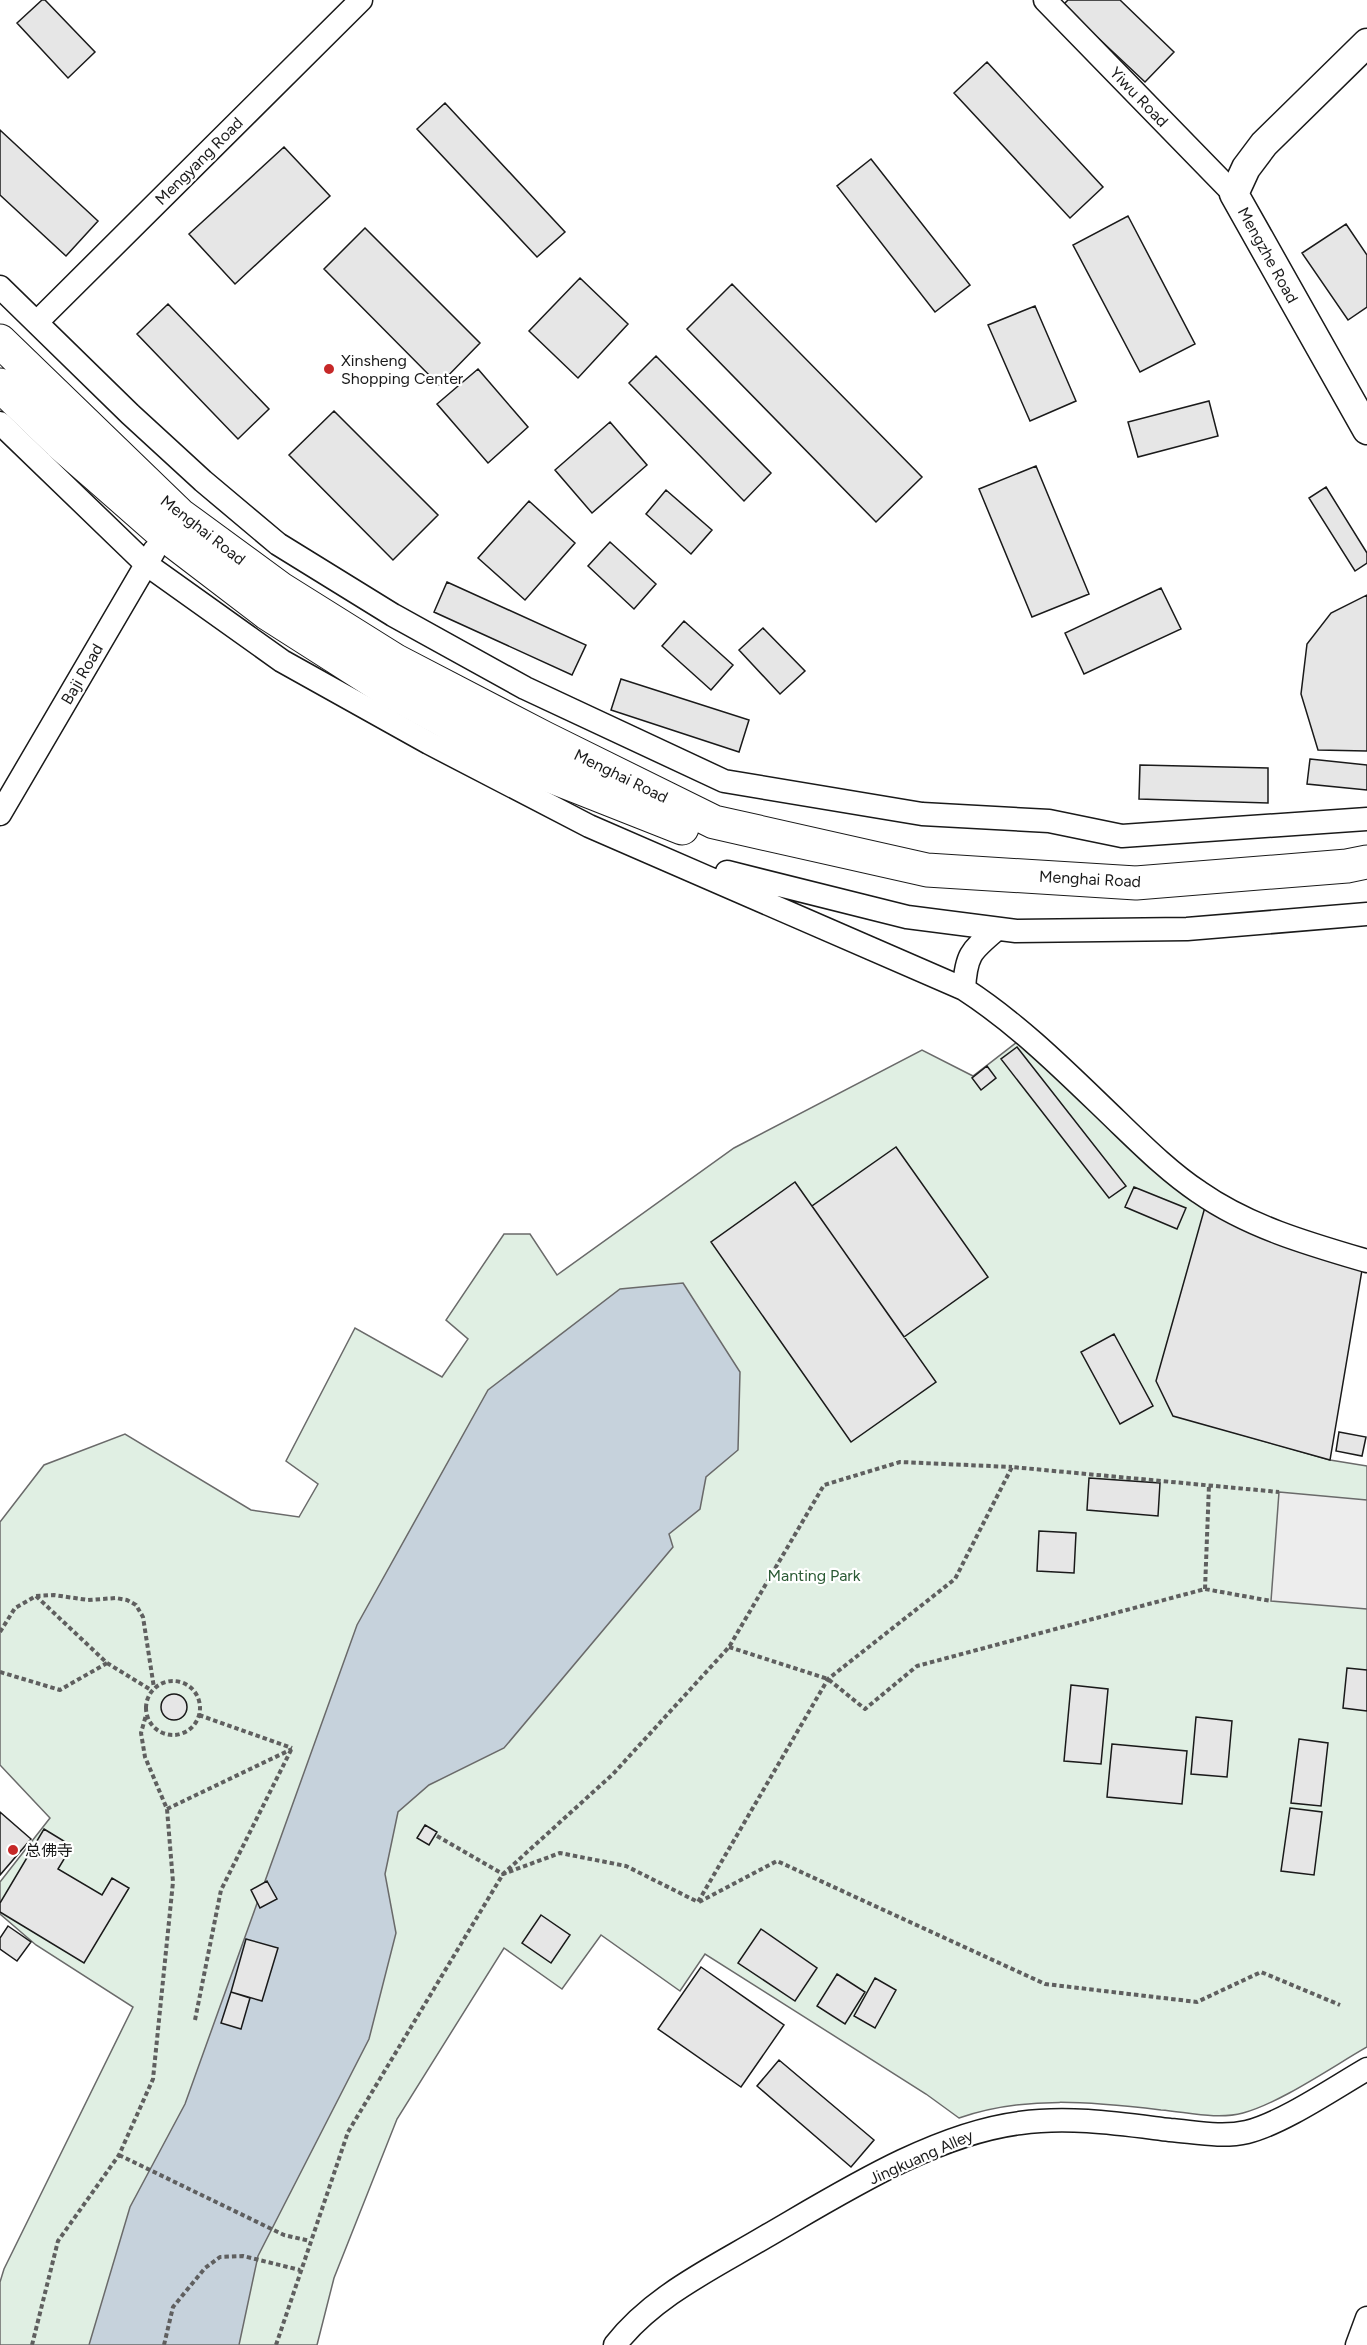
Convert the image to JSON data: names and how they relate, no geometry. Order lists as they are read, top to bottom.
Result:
{
  "streets": {
    "highway": ["Menghai Road"],
    "main road": ["Mengzhe Road"],
    "street": [
      "Yiwu Road",
      "Mengyang Road",
      "Baji Road",
      "Jingkuang Alley"
    ]
  },
  "crossings": [
    ["Yiwu Road", "Mengzhe Road"],
    ["Menghai Road", "Baji Road"]
  ],
  "parks": ["Manting Park"],
  "places": ["Xinsheng Shopping Center", "总佛寺"]
}
